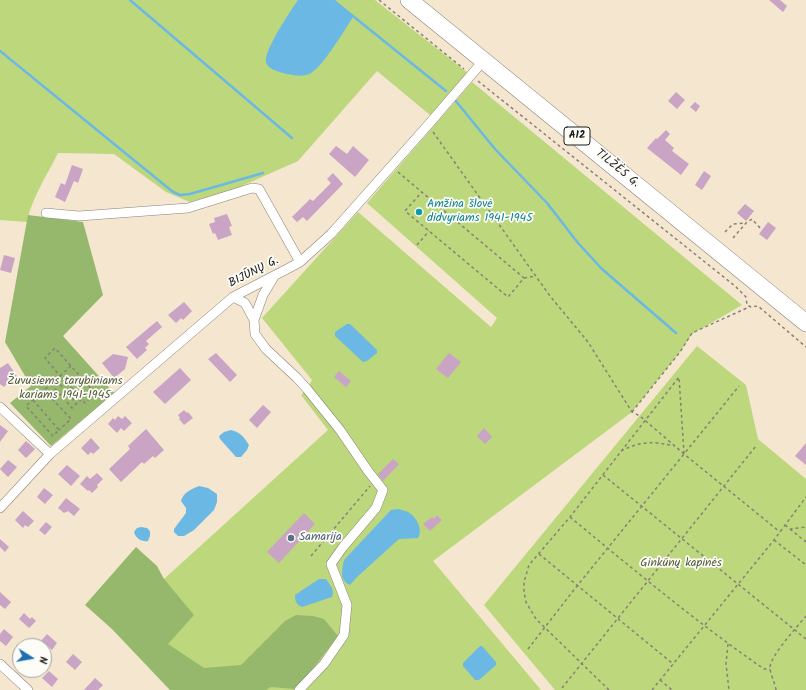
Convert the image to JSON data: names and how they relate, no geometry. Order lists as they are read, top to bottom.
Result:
{
  "streets": {
    "highway": ["A12", "TILŽĖS G."],
    "street": ["BIJŪNŲ G."]
  },
  "crossings": [
    ["TILŽĖS G.", "BIJŪNŲ G."]
  ],
  "parks": ["Žuvusiems tarybiniams kariams 1941-1945", "Ginkūnų kapinės"],
  "places": ["Amžina šlovė didvyriams 1941-1945", "Samarija"],
  "north": "right"
}
